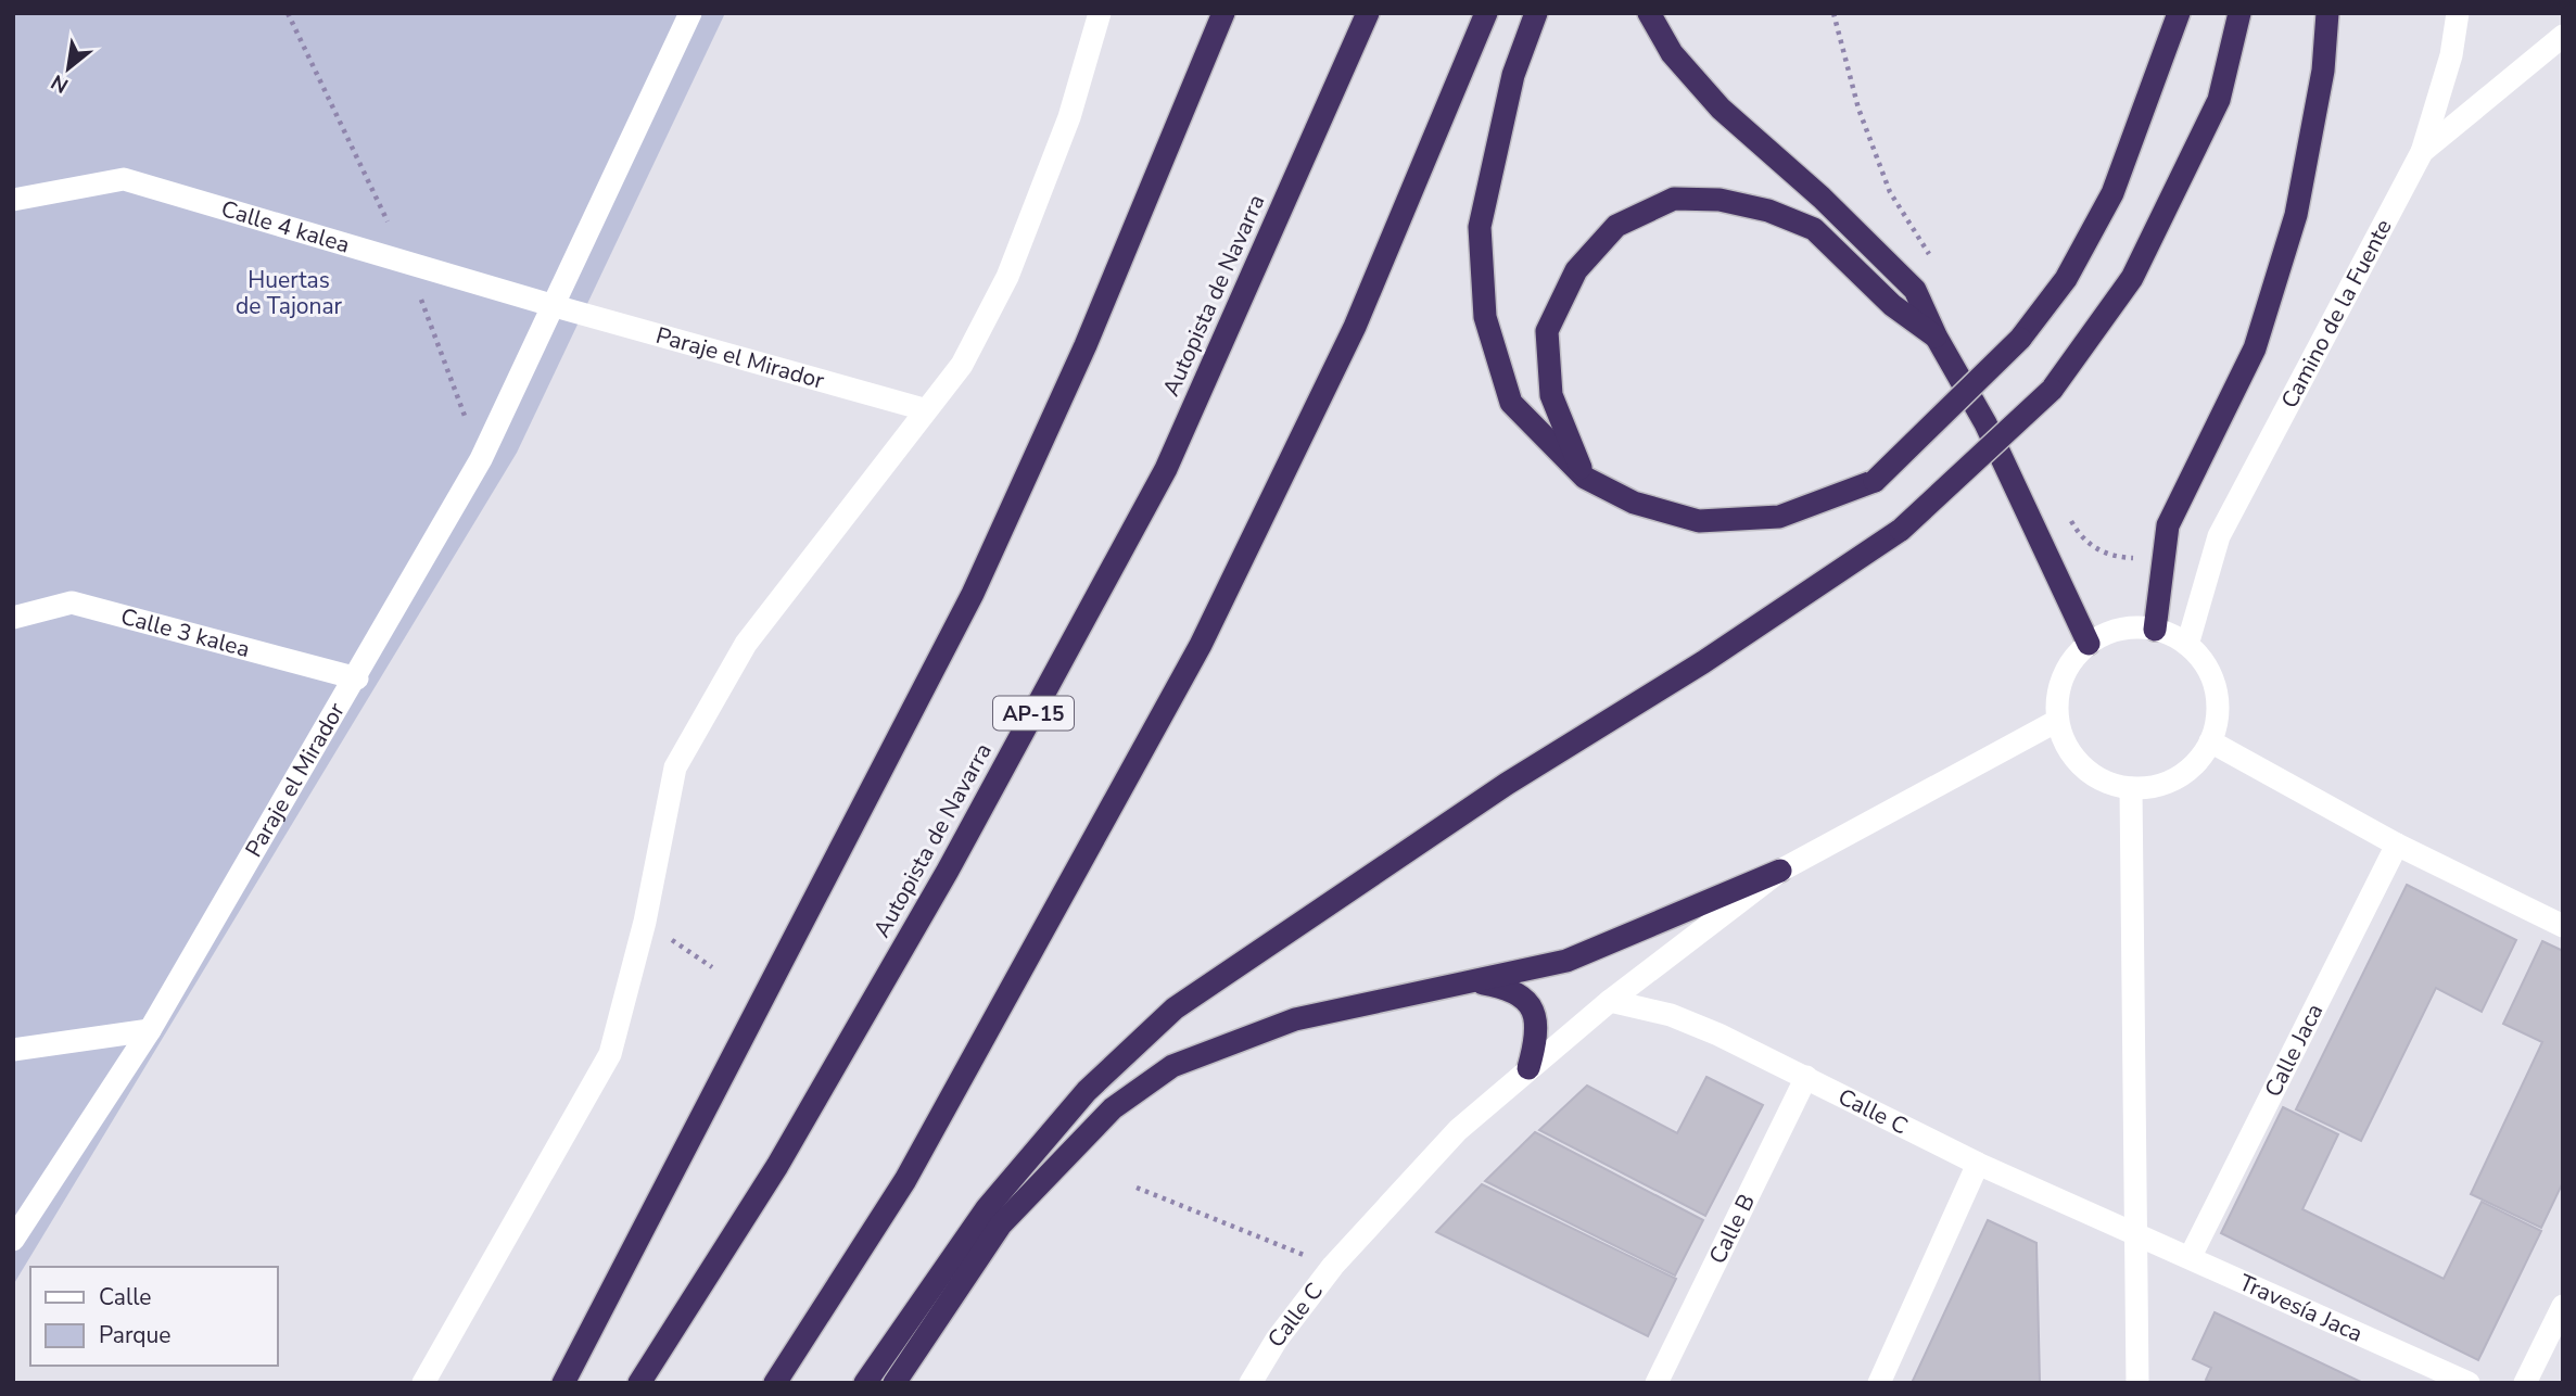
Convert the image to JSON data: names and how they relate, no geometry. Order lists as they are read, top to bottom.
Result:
{
  "streets": {
    "highway": ["Autopista de Navarra", "AP-15"],
    "street": [
      "Calle 4 kalea",
      "Camino de la Fuente",
      "Paraje el Mirador",
      "Calle 3 kalea",
      "Calle Jaca",
      "Calle C",
      "Calle B",
      "Travesía Jaca"
    ]
  },
  "crossings": [
    ["Calle 4 kalea", "Paraje el Mirador"],
    ["Camino de la Fuente", "Calle C"],
    ["Paraje el Mirador", "Calle 3 kalea"],
    ["Calle Jaca", "Travesía Jaca"],
    ["Calle C", "Calle B"],
    ["Calle C", "Travesía Jaca"]
  ],
  "parks": ["Huertas de Tajonar"],
  "legend": ["Calle", "Parque"],
  "north": "bottom left"
}
